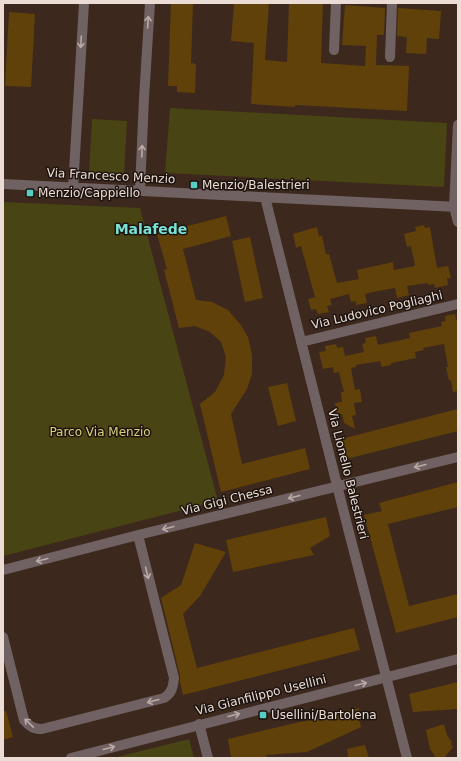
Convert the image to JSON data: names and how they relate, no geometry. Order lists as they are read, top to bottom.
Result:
{
  "streets": {
    "street": [
      "Via Francesco Menzio",
      "Via Ludovico Pogliaghi",
      "Via Lionello Balestrieri",
      "Via Gigi Chessa",
      "Via Gianfilippo Usellini"
    ]
  },
  "crossings": [
    ["Via Francesco Menzio", "Via Lionello Balestrieri"],
    ["Via Ludovico Pogliaghi", "Via Lionello Balestrieri"],
    ["Via Lionello Balestrieri", "Via Gigi Chessa"],
    ["Via Lionello Balestrieri", "Via Gianfilippo Usellini"]
  ],
  "one_way": ["Via Gigi Chessa", "Via Gianfilippo Usellini"],
  "districts": ["Malafede"],
  "parks": ["Parco Via Menzio"],
  "places": {
    "transit": ["Menzio/Balestrieri", "Menzio/Cappiello", "Usellini/Bartolena"]
  }
}
